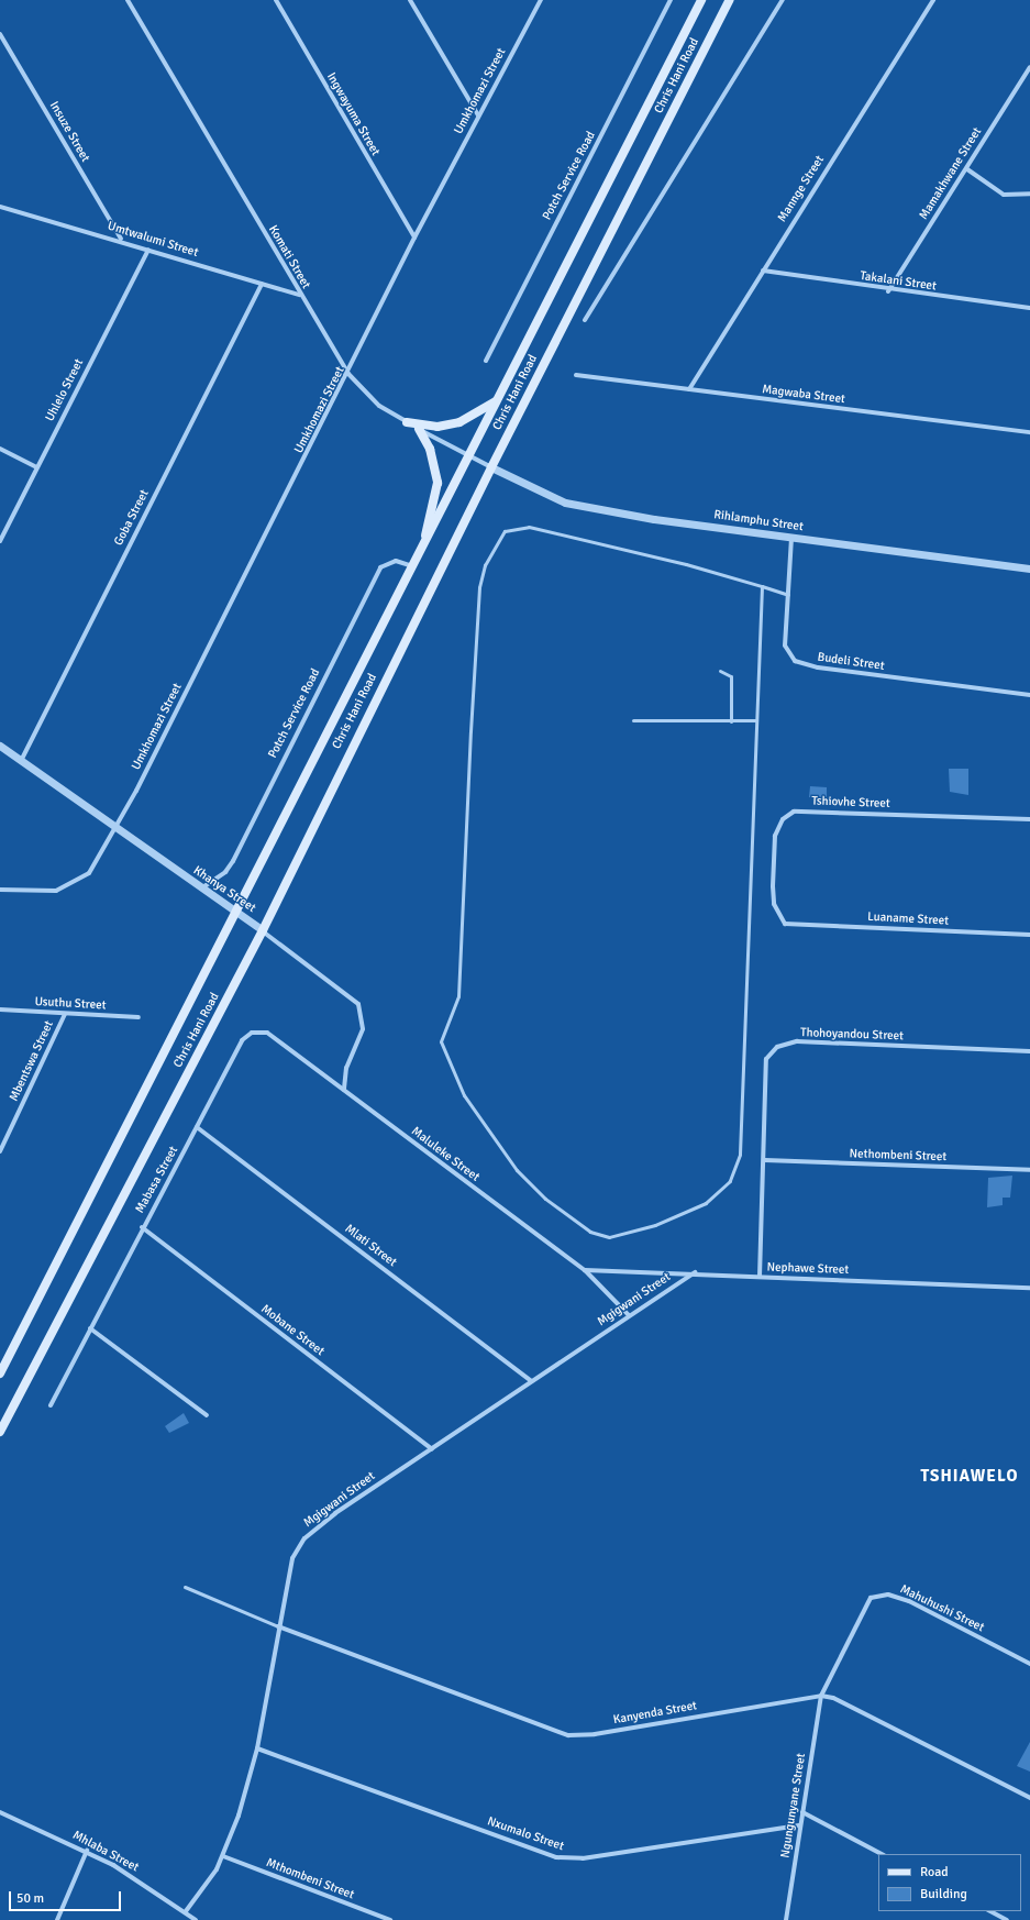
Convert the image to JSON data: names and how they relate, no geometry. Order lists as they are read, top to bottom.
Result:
{
  "streets": {
    "main road": ["Chris Hani Road"],
    "street": [
      "Umkhomazi Street",
      "Ingwayuma Street",
      "Insuze Street",
      "Mamakhwane Street",
      "Potch Service Road",
      "Mannge Street",
      "Umtwalumi Street",
      "Komati Street",
      "Takalani Street",
      "Uhlelo Street",
      "Magwaba Street",
      "Goba Street",
      "Rihlamphu Street",
      "Budeli Street",
      "Tshiovhe Street",
      "Khanya Street",
      "Luaname Street",
      "Usuthu Street",
      "Thohoyandou Street",
      "Mbentswa Street",
      "Maluleke Street",
      "Nethombeni Street",
      "Mabasa Street",
      "Mlati Street",
      "Nephawe Street",
      "Mgigwani Street",
      "Mobane Street",
      "Mahuhushi Street",
      "Kanyenda Street",
      "Ngungunyane Street",
      "Nxumalo Street",
      "Mhlaba Street",
      "Mthombeni Street"
    ]
  },
  "crossings": [
    ["Chris Hani Road", "Potch Service Road"],
    ["Chris Hani Road", "Komati Street"],
    ["Chris Hani Road", "Rihlamphu Street"],
    ["Chris Hani Road", "Khanya Street"],
    ["Umkhomazi Street", "Ingwayuma Street"],
    ["Umkhomazi Street", "Komati Street"],
    ["Umkhomazi Street", "Khanya Street"],
    ["Insuze Street", "Umtwalumi Street"],
    ["Mamakhwane Street", "Takalani Street"],
    ["Potch Service Road", "Khanya Street"],
    ["Mannge Street", "Takalani Street"],
    ["Mannge Street", "Magwaba Street"],
    ["Umtwalumi Street", "Komati Street"],
    ["Umtwalumi Street", "Uhlelo Street"],
    ["Umtwalumi Street", "Goba Street"],
    ["Komati Street", "Rihlamphu Street"],
    ["Goba Street", "Khanya Street"],
    ["Rihlamphu Street", "Budeli Street"],
    ["Tshiovhe Street", "Luaname Street"],
    ["Khanya Street", "Maluleke Street"],
    ["Usuthu Street", "Mbentswa Street"],
    ["Thohoyandou Street", "Nethombeni Street"],
    ["Thohoyandou Street", "Nephawe Street"],
    ["Maluleke Street", "Mabasa Street"],
    ["Maluleke Street", "Nephawe Street"],
    ["Maluleke Street", "Mgigwani Street"],
    ["Mabasa Street", "Mlati Street"],
    ["Mabasa Street", "Mobane Street"],
    ["Mlati Street", "Mgigwani Street"],
    ["Nephawe Street", "Mgigwani Street"],
    ["Mgigwani Street", "Mobane Street"],
    ["Mgigwani Street", "Kanyenda Street"],
    ["Mgigwani Street", "Nxumalo Street"],
    ["Mgigwani Street", "Mhlaba Street"],
    ["Mgigwani Street", "Mthombeni Street"],
    ["Mahuhushi Street", "Kanyenda Street"],
    ["Mahuhushi Street", "Ngungunyane Street"],
    ["Kanyenda Street", "Ngungunyane Street"],
    ["Ngungunyane Street", "Nxumalo Street"]
  ],
  "districts": ["TSHIAWELO"],
  "legend": ["Road", "Building"],
  "scale_bar": "50 m"
}
